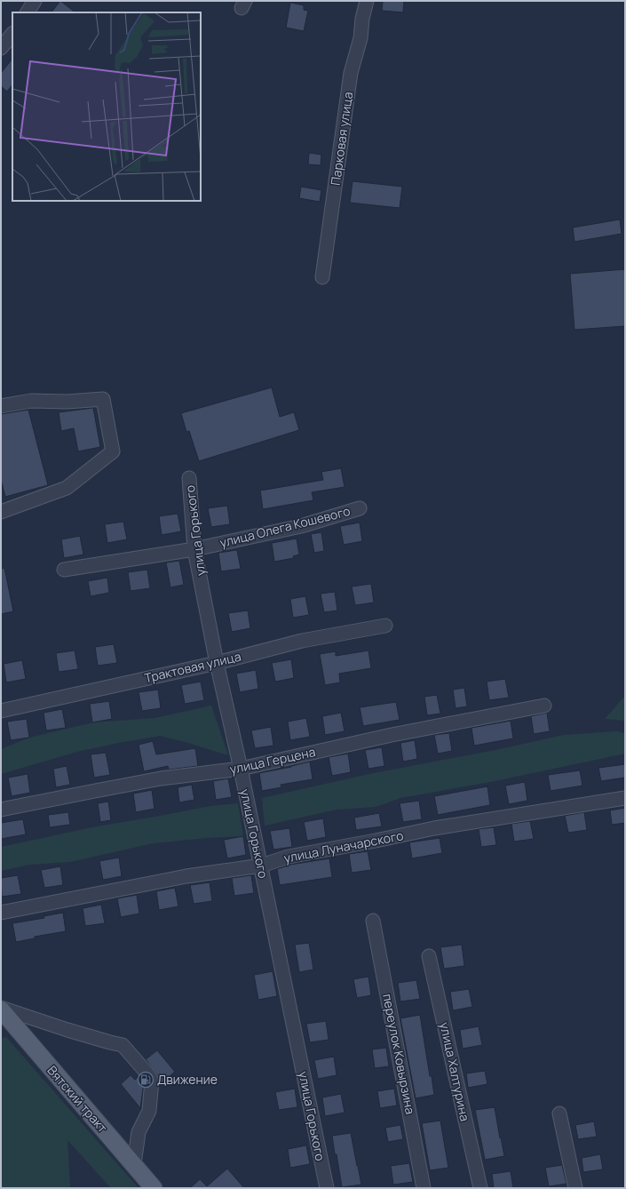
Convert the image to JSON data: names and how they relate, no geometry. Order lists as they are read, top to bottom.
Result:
{
  "streets": {
    "main road": ["Вятский тракт"],
    "street": [
      "Парковая улица",
      "улица Олега Кошевого",
      "улица Горького",
      "Трактовая улица",
      "улица Герцена",
      "улица Луначарского",
      "переулок Ковырзина",
      "улица Халтурина"
    ]
  },
  "crossings": [
    ["улица Олега Кошевого", "улица Горького"],
    ["улица Горького", "Трактовая улица"],
    ["улица Горького", "улица Герцена"],
    ["улица Горького", "улица Луначарского"]
  ],
  "places": {
    "fuel station": ["Движение"]
  }
}
